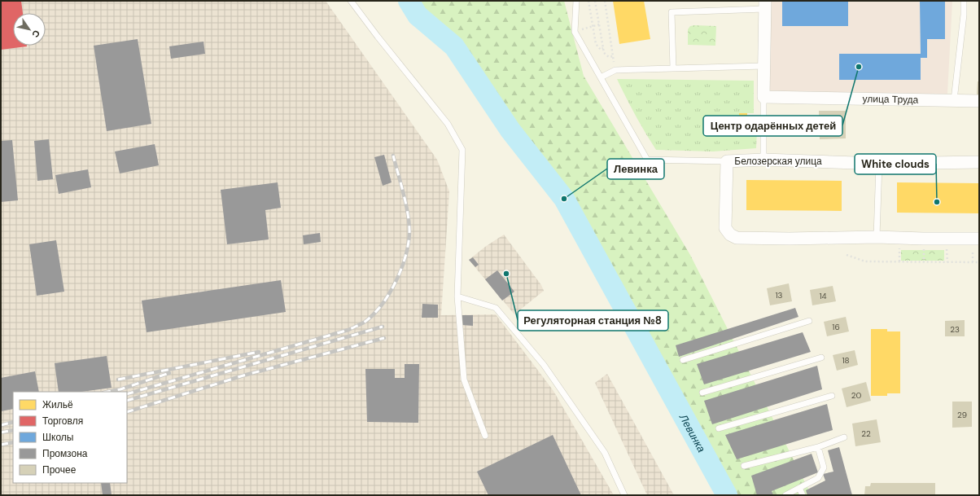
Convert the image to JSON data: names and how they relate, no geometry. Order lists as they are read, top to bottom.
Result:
{
  "streets": {
    "street": ["улица Труда", "Белозерская улица"]
  },
  "water": ["Левинка"],
  "places": [
    "Центр одарённых детей",
    "Левинка",
    "White clouds",
    "Регуляторная станция №8"
  ],
  "house_numbers": [
    "13",
    "14",
    "16",
    "23",
    "18",
    "20",
    "29",
    "22"
  ],
  "legend": [
    "Жильё",
    "Торговля",
    "Школы",
    "Промзона",
    "Прочее"
  ],
  "north": "bottom right"
}
